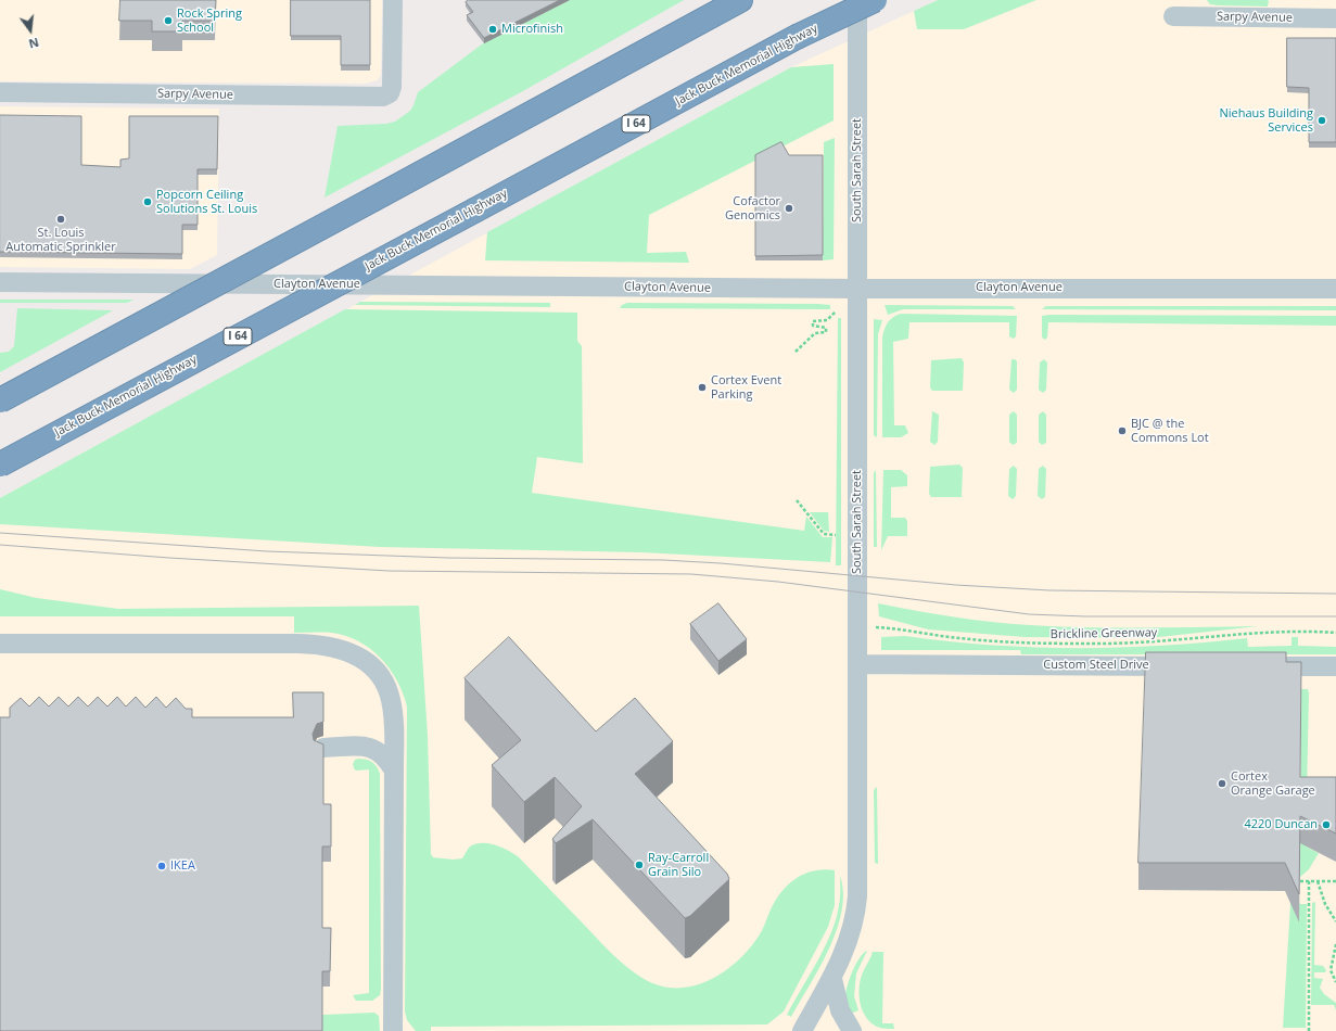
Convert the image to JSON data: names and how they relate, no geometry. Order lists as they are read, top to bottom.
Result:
{
  "streets": {
    "highway": ["Jack Buck Memorial Highway", "I 64"],
    "street": [
      "Sarpy Avenue",
      "South Sarah Street",
      "Clayton Avenue",
      "Custom Steel Drive"
    ],
    "path": ["Brickline Greenway"]
  },
  "crossings": [
    ["South Sarah Street", "Clayton Avenue"],
    ["South Sarah Street", "Custom Steel Drive"]
  ],
  "places": [
    "Rock Spring School",
    "Microfinish",
    "Niehaus Building Services",
    "Popcorn Ceiling Solutions St. Louis",
    "Cofactor Genomics",
    "St. Louis Automatic Sprinkler",
    "Cortex Event Parking",
    "BJC @ the Commons Lot",
    "Cortex Orange Garage",
    "4220 Duncan",
    "Ray-Carroll Grain Silo",
    "IKEA"
  ],
  "north": "bottom"
}
